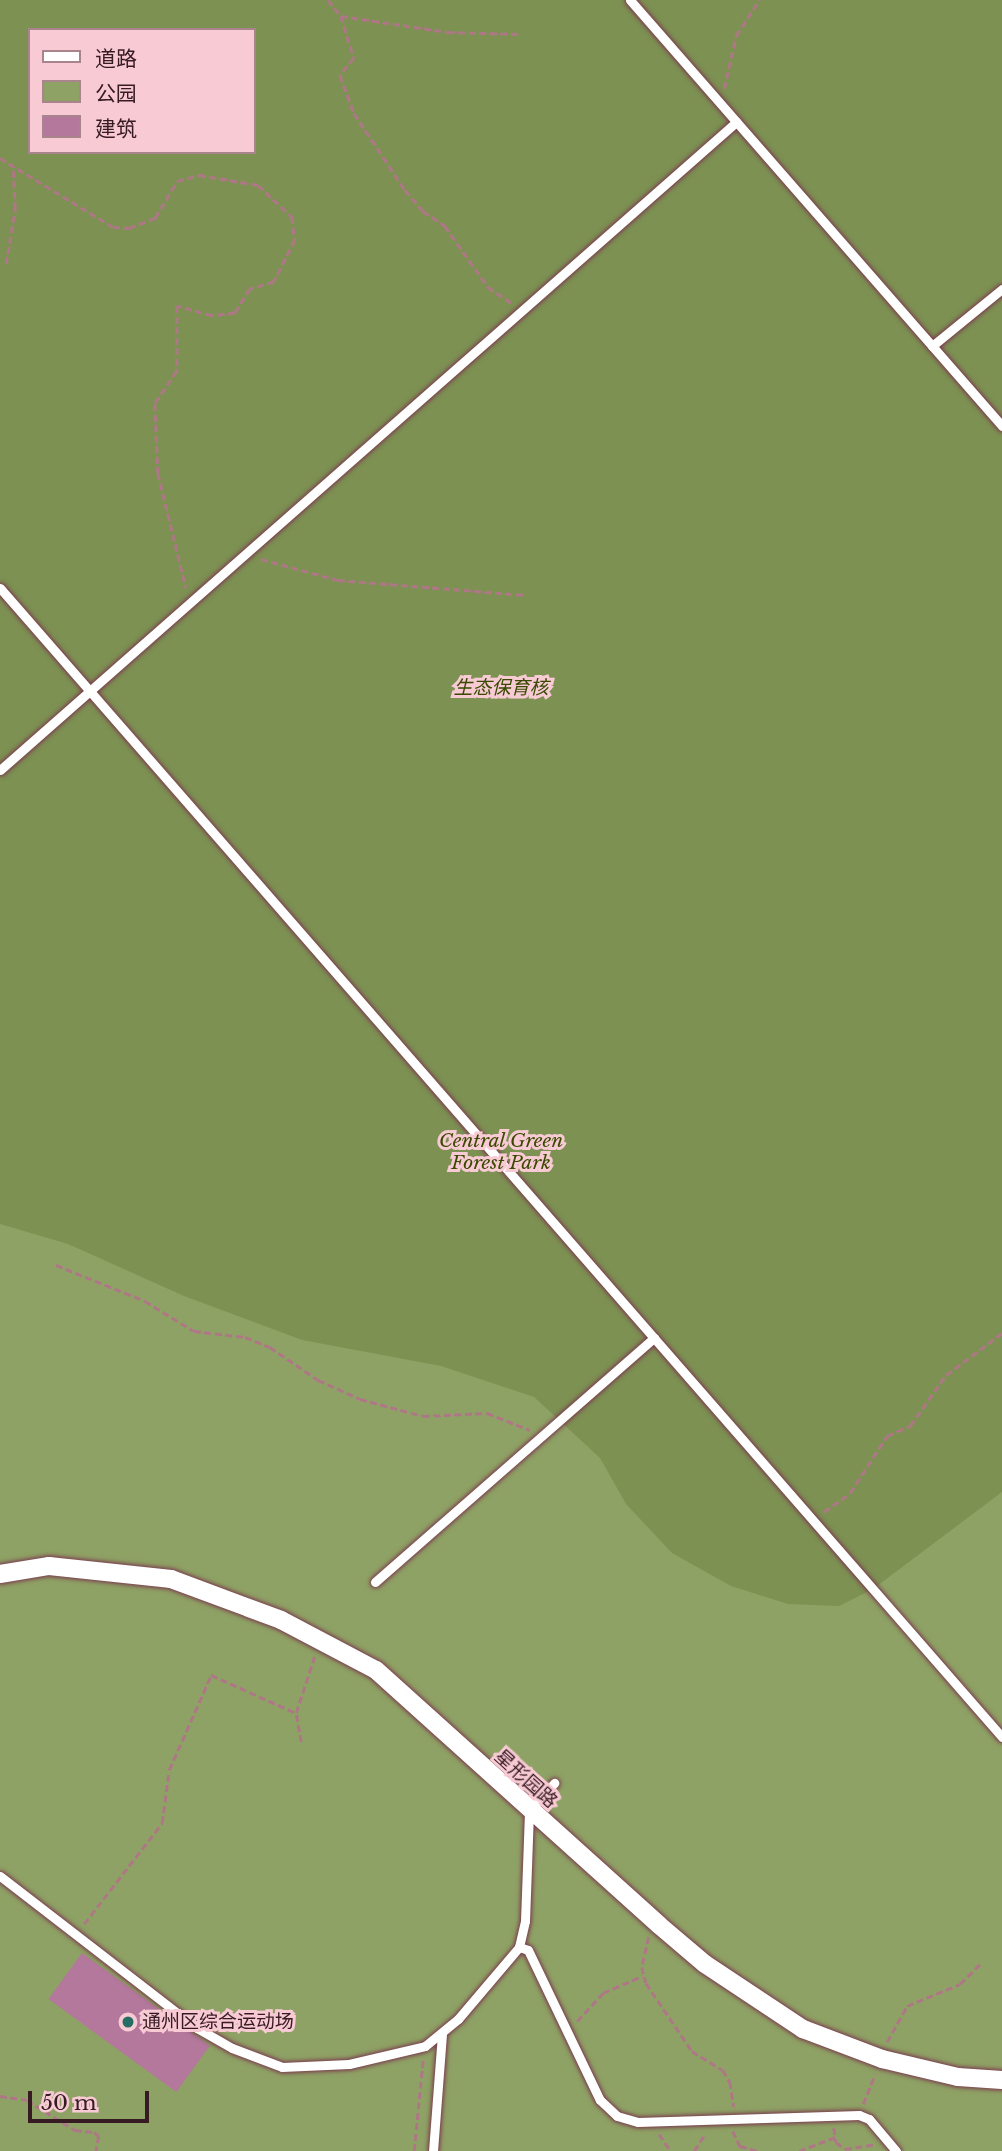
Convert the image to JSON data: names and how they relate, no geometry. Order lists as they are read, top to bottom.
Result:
{
  "streets": {
    "street": ["星形园路"]
  },
  "parks": ["生态保育核", "Central Green Forest Park"],
  "places": ["通州区综合运动场"],
  "legend": ["道路", "公园", "建筑"],
  "scale_bar": "50 m"
}
